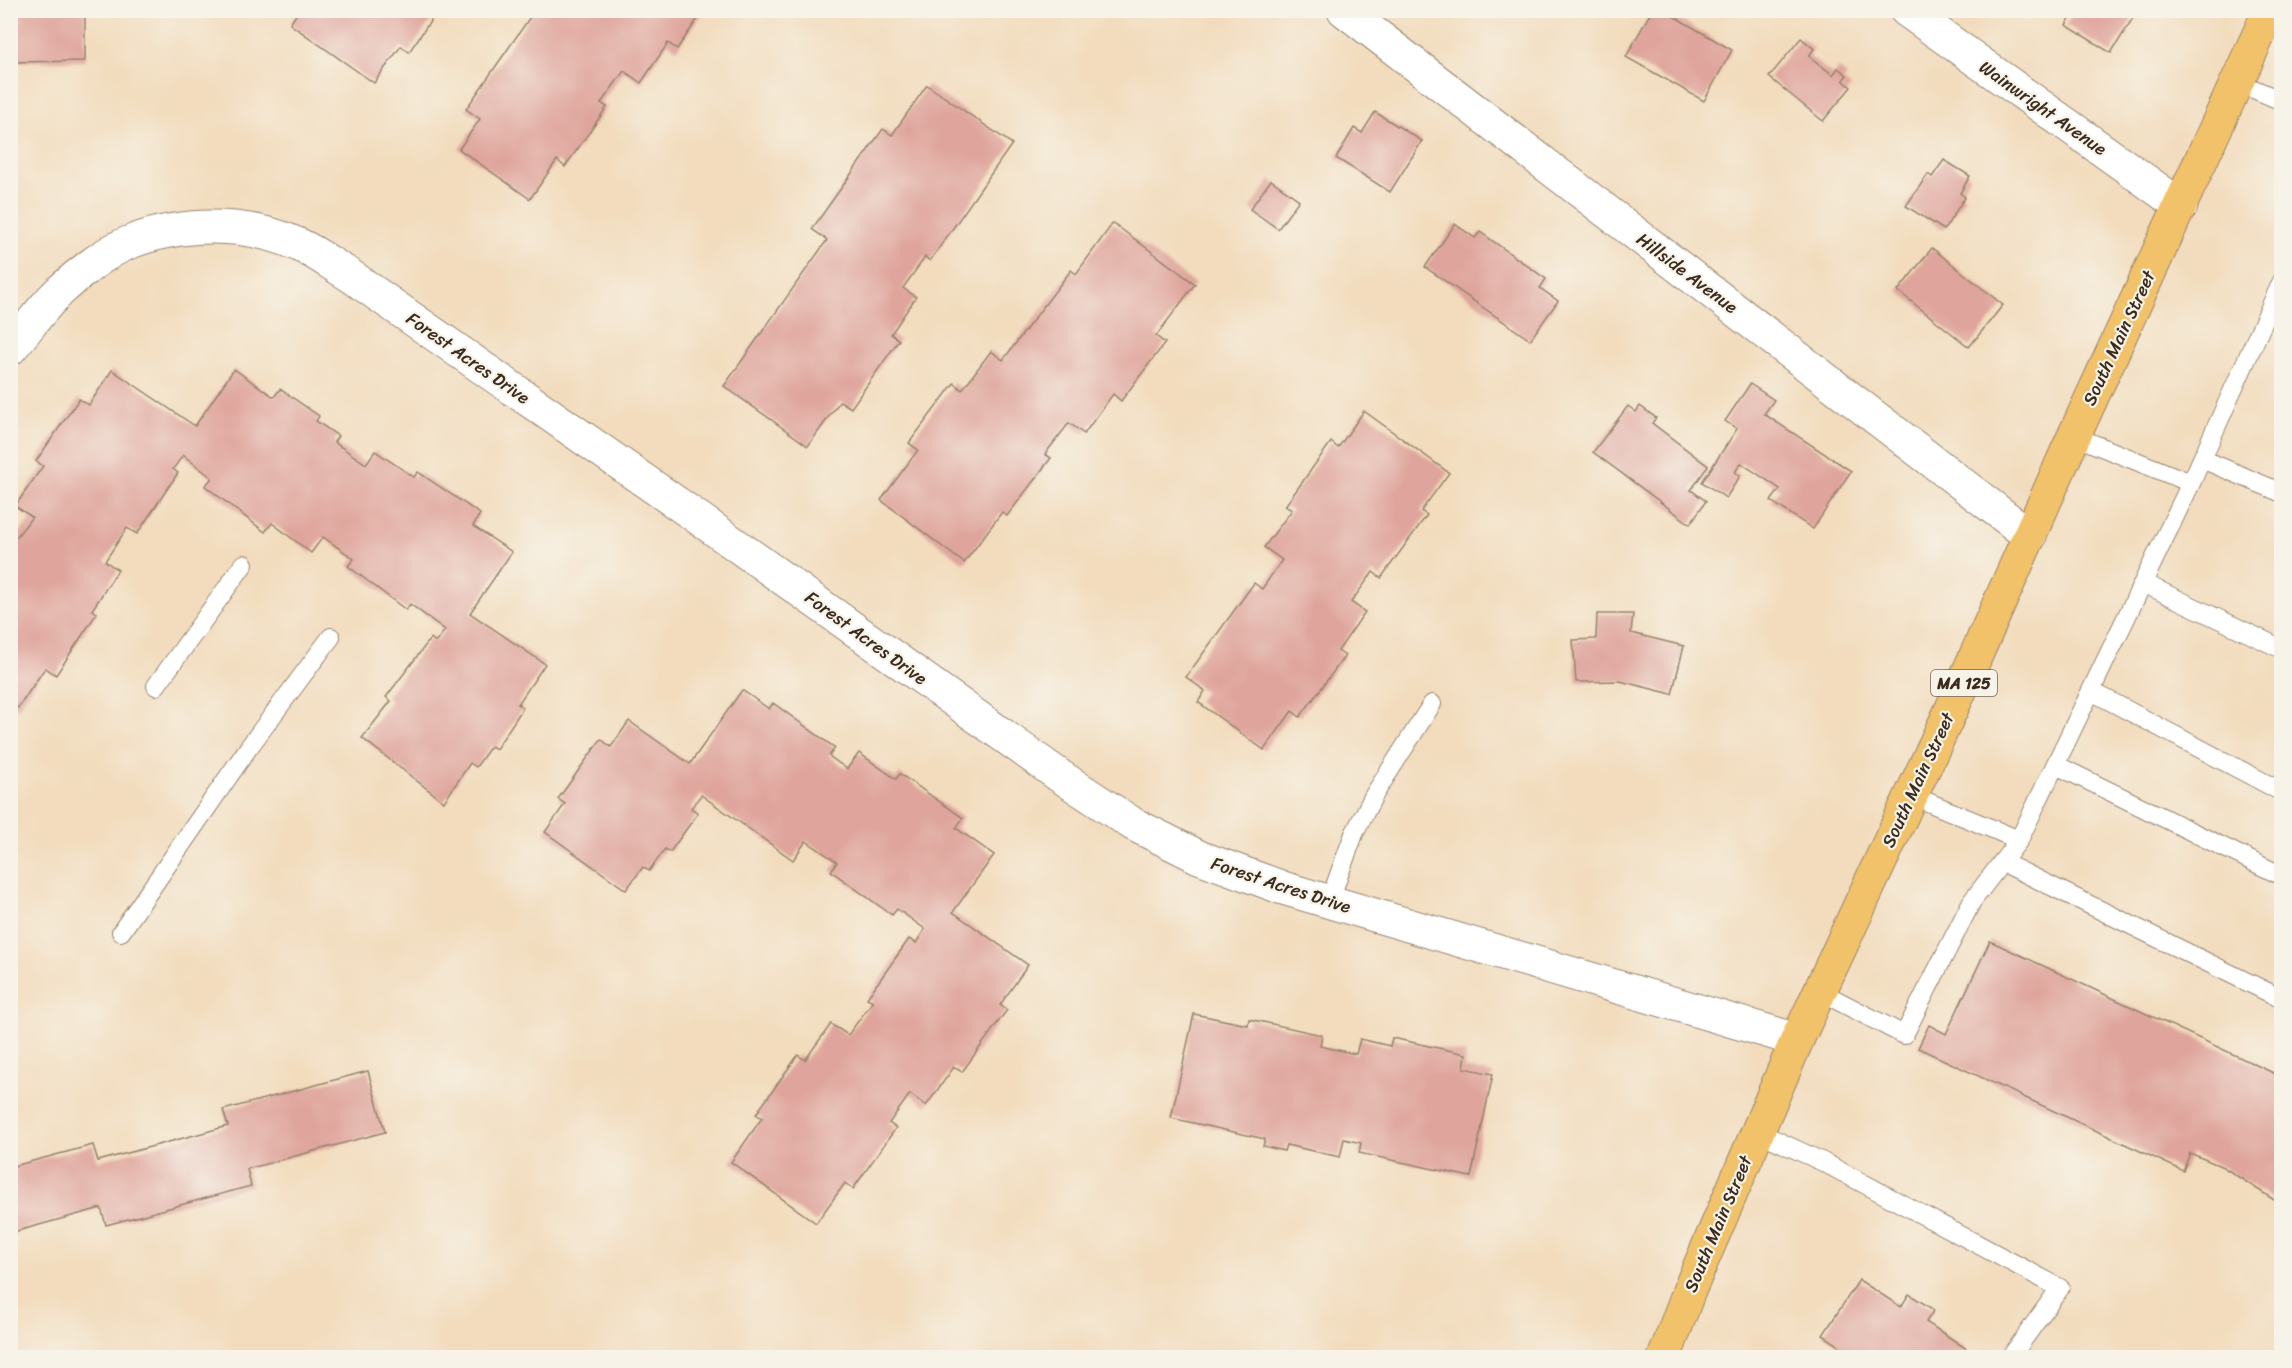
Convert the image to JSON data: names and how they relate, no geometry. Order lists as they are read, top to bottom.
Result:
{
  "streets": {
    "main road": ["South Main Street", "MA 125"],
    "street": ["Wainwright Avenue", "Hillside Avenue", "Forest Acres Drive"]
  },
  "crossings": [
    ["Wainwright Avenue", "South Main Street"],
    ["Hillside Avenue", "South Main Street"],
    ["South Main Street", "Forest Acres Drive"]
  ]
}
